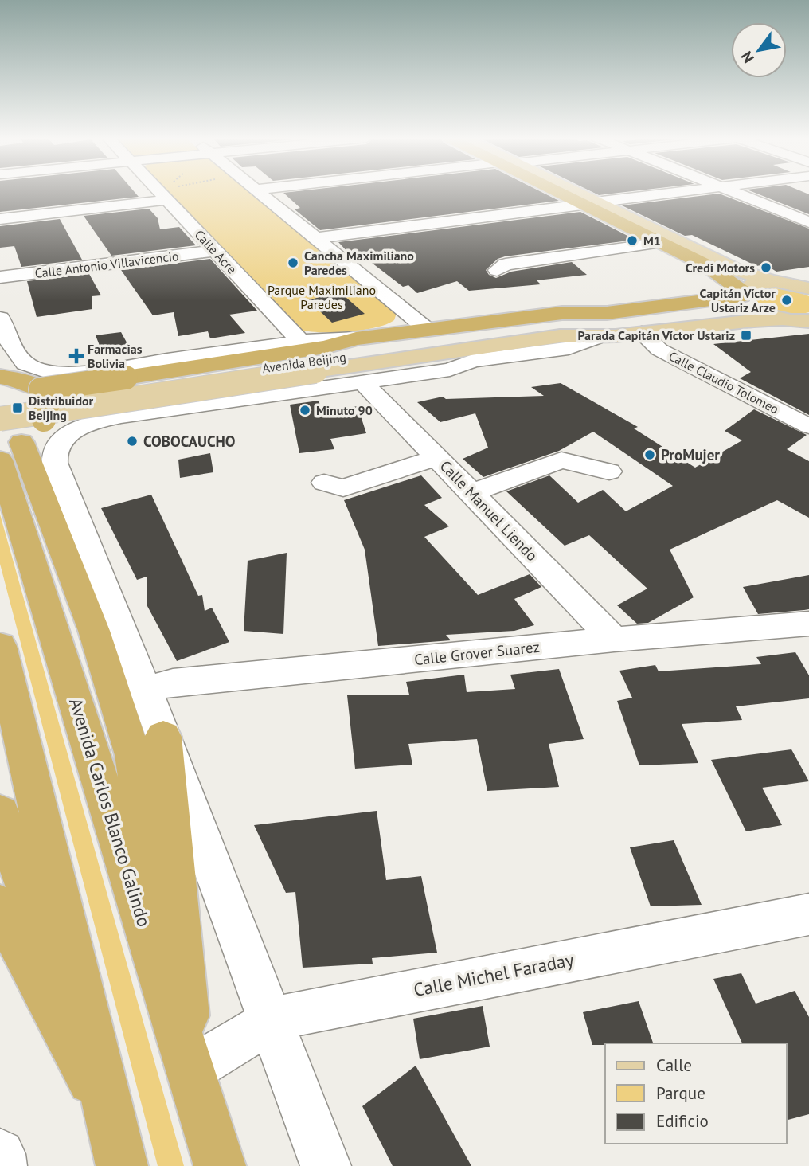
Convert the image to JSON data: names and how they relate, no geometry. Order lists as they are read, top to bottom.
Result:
{
  "streets": {
    "highway": ["Avenida Beijing", "Avenida Carlos Blanco Galindo"],
    "street": [
      "Calle Acre",
      "Calle Antonio Villavicencio",
      "Calle Claudio Tolomeo",
      "Calle Manuel Liendo",
      "Calle Grover Suarez",
      "Calle Michel Faraday"
    ]
  },
  "crossings": [
    ["Calle Acre", "Calle Antonio Villavicencio"],
    ["Calle Acre", "Avenida Beijing"],
    ["Avenida Beijing", "Calle Claudio Tolomeo"],
    ["Avenida Beijing", "Calle Manuel Liendo"],
    ["Calle Manuel Liendo", "Calle Grover Suarez"],
    ["Avenida Carlos Blanco Galindo", "Calle Michel Faraday"]
  ],
  "parks": ["Parque Maximiliano Paredes"],
  "places": {
    "other": [
      "M1",
      "Cancha Maximiliano Paredes",
      "Credi Motors",
      "Capitán Víctor Ustariz Arze",
      "Minuto 90",
      "COBOCAUCHO",
      "ProMujer"
    ],
    "transit": ["Parada Capitán Víctor Ustariz", "Distribuidor Beijing"],
    "health": ["Farmacias Bolivia"]
  },
  "legend": ["Calle", "Parque", "Edificio"],
  "north": "bottom left"
}
